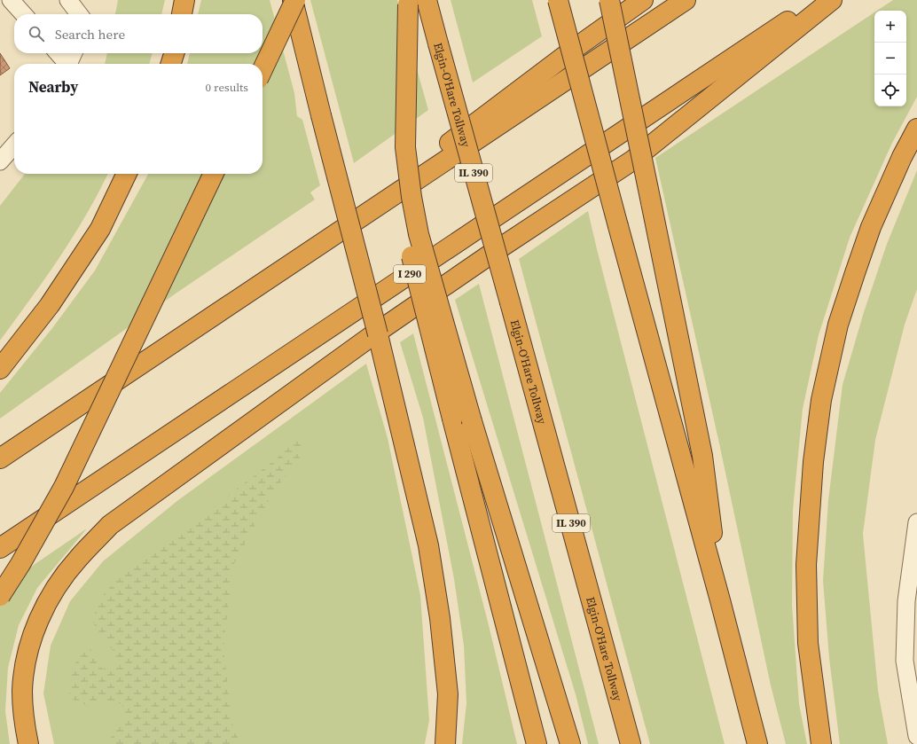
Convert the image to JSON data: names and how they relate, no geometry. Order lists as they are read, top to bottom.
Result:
{
  "streets": {
    "highway": ["Elgin-O'Hare Tollway", "IL 390", "I 290"]
  },
  "page": {
    "map_buttons": ["+", "−"],
    "search": "Search here",
    "heading": ["Nearby", "0 results"]
  }
}
